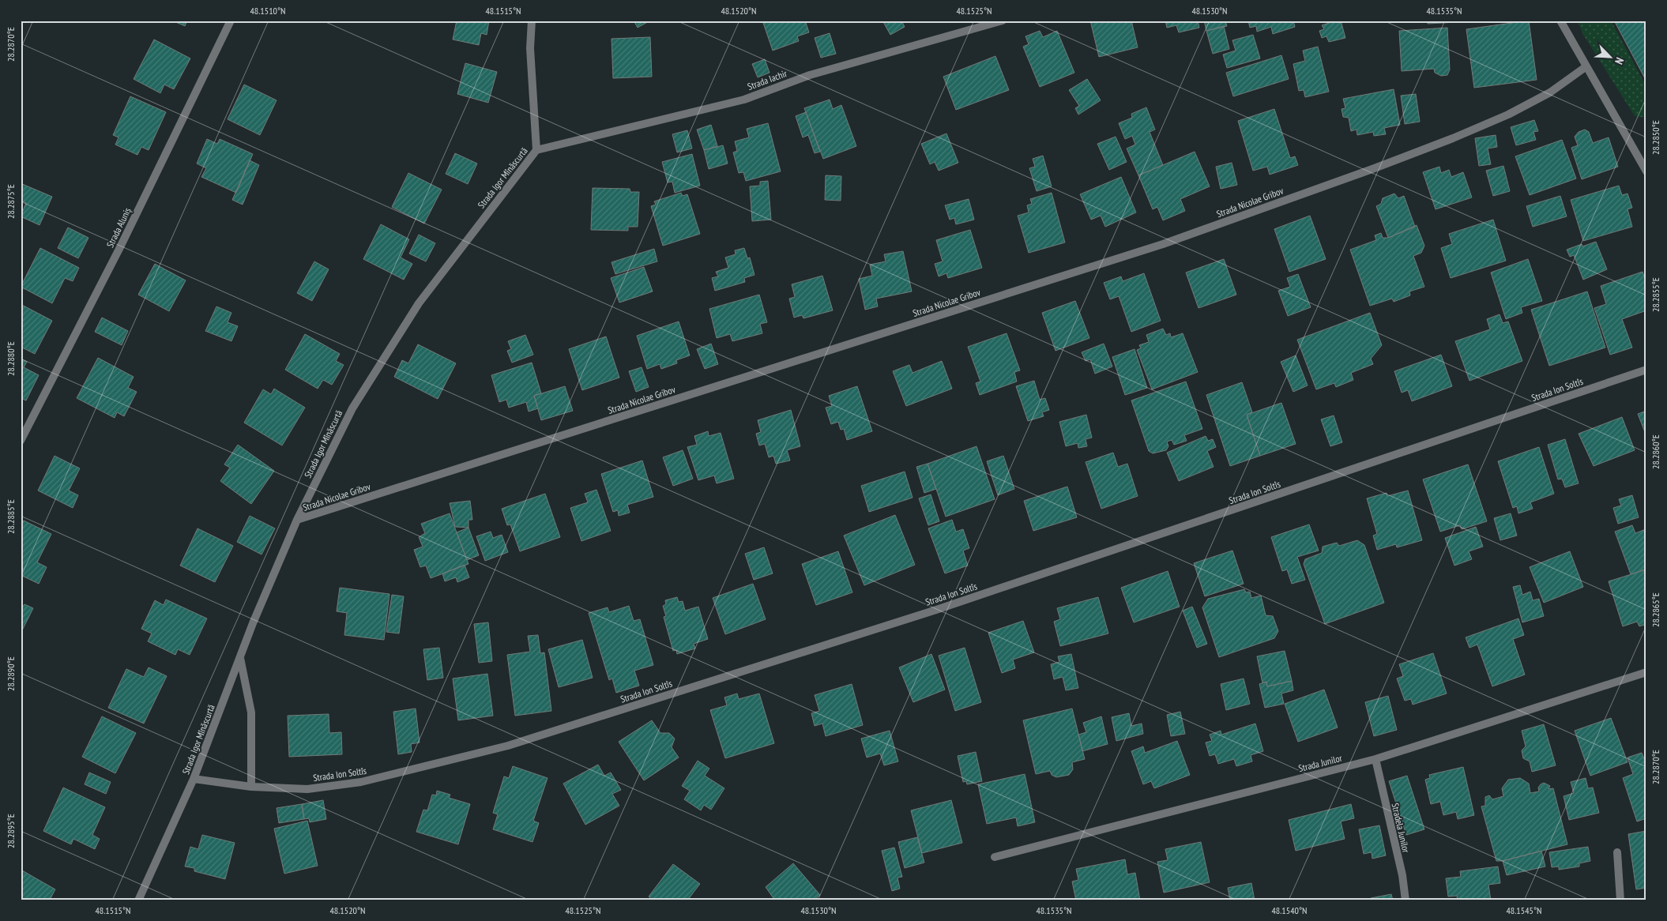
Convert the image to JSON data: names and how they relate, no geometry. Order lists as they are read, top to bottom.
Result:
{
  "streets": {
    "street": [
      "Strada Iachir",
      "Strada Igor Mînăscurtă",
      "Strada Nicolae Gribov",
      "Strada Aluniș",
      "Strada Ion Soltîs",
      "Strada Junilor",
      "Stradela Junilor"
    ]
  },
  "crossings": [
    ["Strada Iachir", "Strada Igor Mînăscurtă"],
    ["Strada Igor Mînăscurtă", "Strada Nicolae Gribov"],
    ["Strada Igor Mînăscurtă", "Strada Ion Soltîs"],
    ["Strada Junilor", "Stradela Junilor"]
  ],
  "north": "bottom right",
  "coordinates": [
    "48.1510°N",
    "48.1515°N",
    "48.1520°N",
    "48.1525°N",
    "48.1530°N",
    "48.1535°N",
    "28.2870°E",
    "28.2850°E",
    "28.2875°E",
    "28.2855°E",
    "28.2880°E",
    "28.2860°E",
    "28.2885°E",
    "28.2865°E",
    "28.2890°E",
    "28.2895°E",
    "48.1540°N",
    "48.1545°N"
  ]
}
